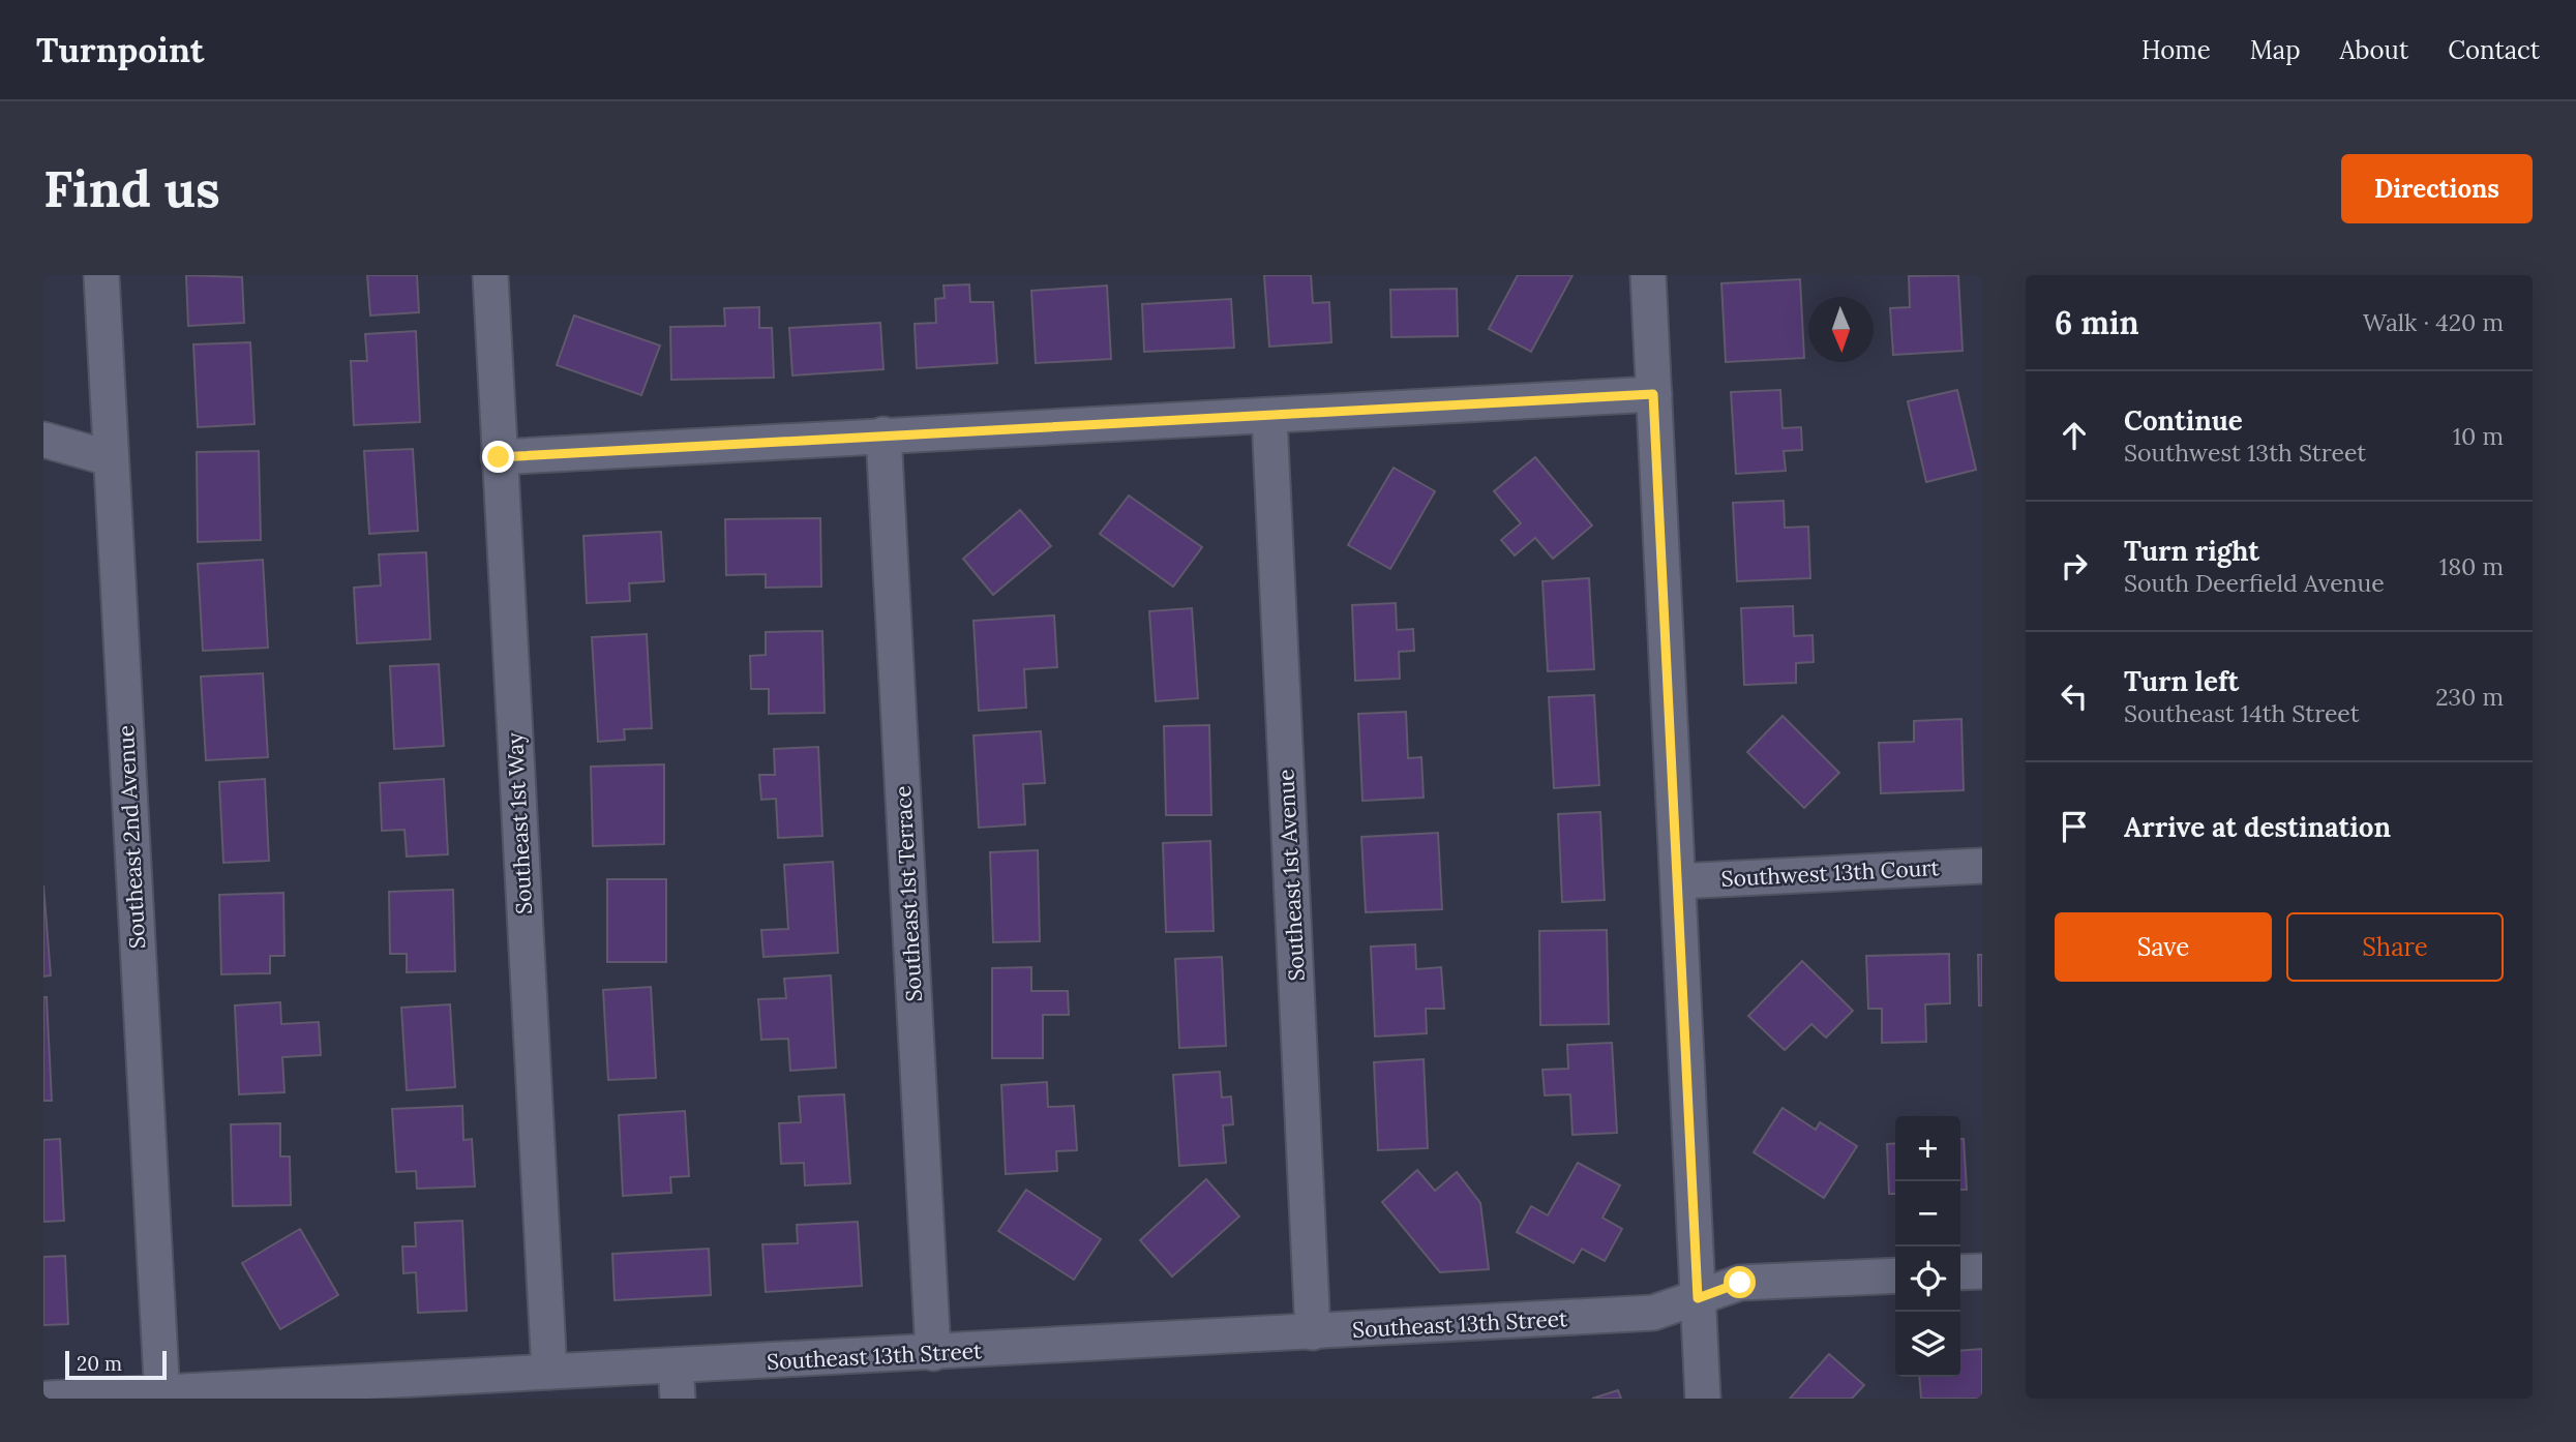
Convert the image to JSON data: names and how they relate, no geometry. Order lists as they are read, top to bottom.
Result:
{
  "streets": {
    "street": [
      "Southeast 1st Way",
      "Southeast 2nd Avenue",
      "Southwest 13th Court",
      "Southeast 1st Avenue",
      "Southeast 1st Terrace",
      "Southeast 13th Street"
    ]
  },
  "crossings": [
    ["Southeast 1st Way", "Southeast 13th Street"],
    ["Southeast 2nd Avenue", "Southeast 13th Street"],
    ["Southeast 1st Avenue", "Southeast 13th Street"],
    ["Southeast 1st Terrace", "Southeast 13th Street"]
  ],
  "scale_bar": "20 m",
  "north": "bottom",
  "page": {
    "header": "Turnpoint",
    "nav": [
      "Home",
      "Map",
      "About",
      "Contact"
    ],
    "buttons": [
      "Directions",
      ["Save", "Share"]
    ],
    "title": "Find us",
    "heading": ["6 min", "Walk · 420 m"],
    "list": [
      ["Continue", "Southwest 13th Street", "10 m"],
      ["Turn right", "South Deerfield Avenue", "180 m"],
      ["Turn left", "Southeast 14th Street", "230 m"],
      "Arrive at destination"
    ],
    "map_buttons": ["+", "−"],
    "scale": "20 m"
  }
}
